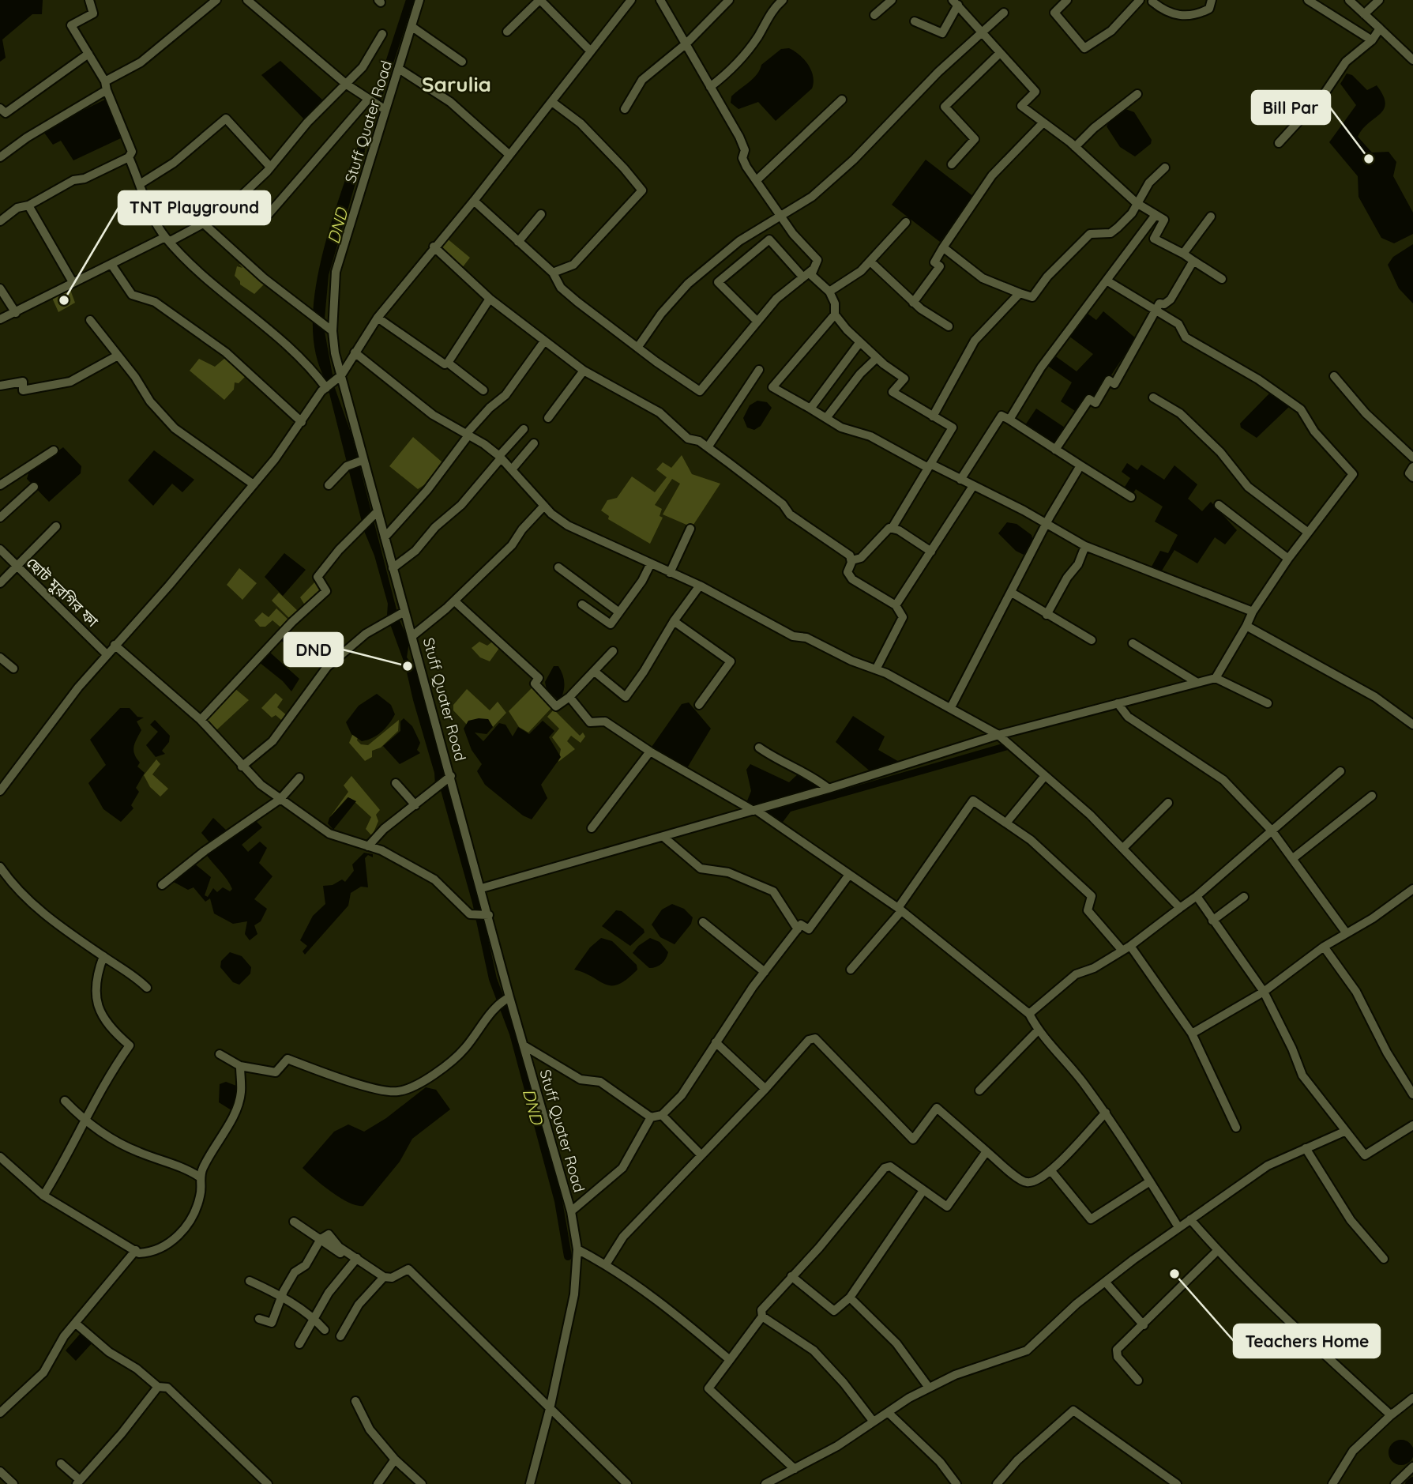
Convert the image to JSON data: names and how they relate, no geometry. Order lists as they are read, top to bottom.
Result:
{
  "streets": {
    "street": ["Stuff Quater Road", "ছোট মুরগির ফা"]
  },
  "districts": ["Sarulia"],
  "water": ["DND"],
  "places": [
    "Bill Par",
    "TNT Playground",
    "DND",
    "Teachers Home"
  ]
}
